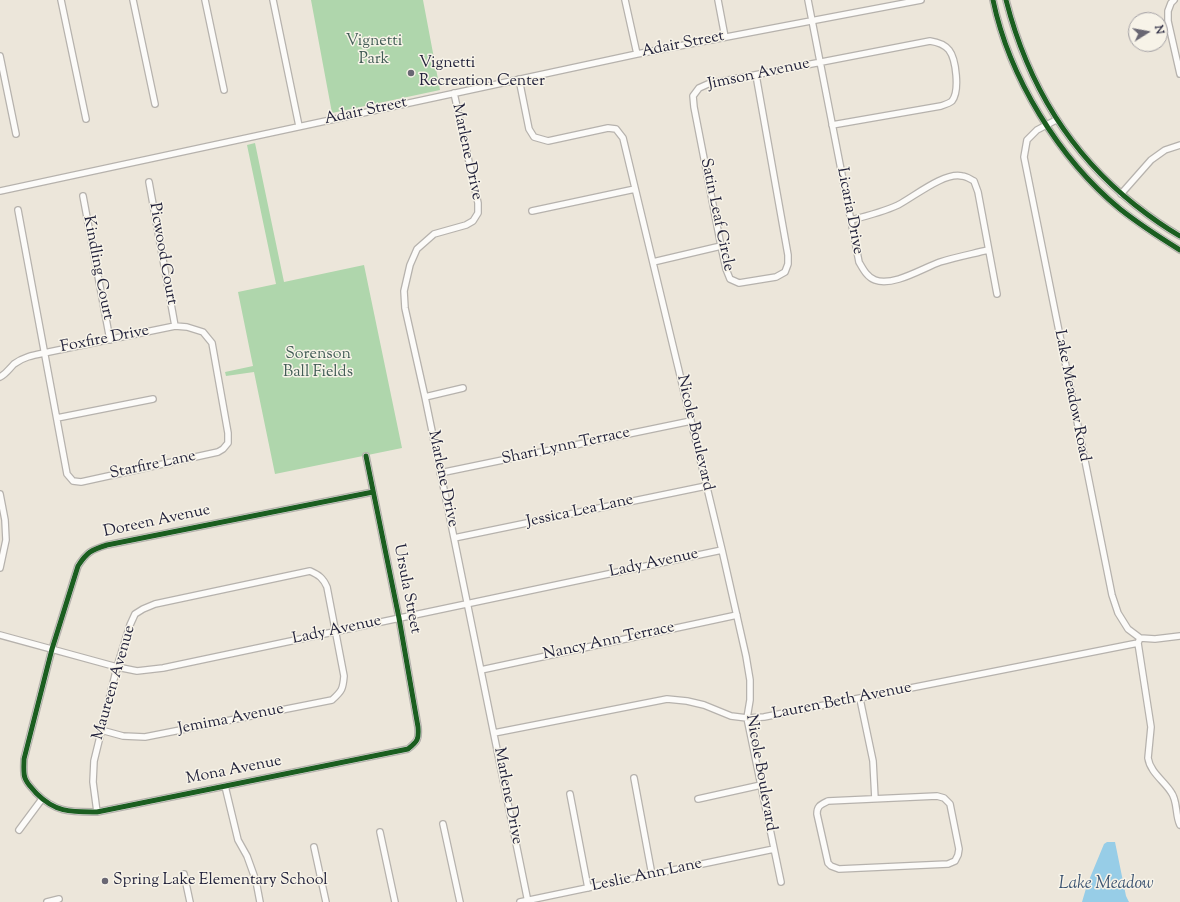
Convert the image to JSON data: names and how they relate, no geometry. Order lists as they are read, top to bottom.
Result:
{
  "streets": {
    "street": [
      "Adair Street",
      "Jimson Avenue",
      "Marlene Drive",
      "Licaria Drive",
      "Satin Leaf Circle",
      "Picwood Court",
      "Kindling Court",
      "Foxfire Drive",
      "Lake Meadow Road",
      "Nicole Boulevard",
      "Shari Lynn Terrace",
      "Starfire Lane",
      "Jessica Lea Lane",
      "Doreen Avenue",
      "Lady Avenue",
      "Ursula Street",
      "Nancy Ann Terrace",
      "Maureen Avenue",
      "Lauren Beth Avenue",
      "Jemima Avenue",
      "Mona Avenue",
      "Leslie Ann Lane"
    ]
  },
  "crossings": [
    ["Adair Street", "Marlene Drive"],
    ["Adair Street", "Licaria Drive"],
    ["Adair Street", "Nicole Boulevard"],
    ["Jimson Avenue", "Licaria Drive"],
    ["Jimson Avenue", "Satin Leaf Circle"],
    ["Marlene Drive", "Shari Lynn Terrace"],
    ["Marlene Drive", "Jessica Lea Lane"],
    ["Marlene Drive", "Lady Avenue"],
    ["Marlene Drive", "Nancy Ann Terrace"],
    ["Marlene Drive", "Lauren Beth Avenue"],
    ["Marlene Drive", "Leslie Ann Lane"],
    ["Picwood Court", "Foxfire Drive"],
    ["Kindling Court", "Foxfire Drive"],
    ["Foxfire Drive", "Starfire Lane"],
    ["Lake Meadow Road", "Lauren Beth Avenue"],
    ["Nicole Boulevard", "Shari Lynn Terrace"],
    ["Nicole Boulevard", "Jessica Lea Lane"],
    ["Nicole Boulevard", "Lady Avenue"],
    ["Nicole Boulevard", "Nancy Ann Terrace"],
    ["Nicole Boulevard", "Lauren Beth Avenue"],
    ["Nicole Boulevard", "Leslie Ann Lane"],
    ["Doreen Avenue", "Lady Avenue"],
    ["Doreen Avenue", "Ursula Street"],
    ["Doreen Avenue", "Mona Avenue"],
    ["Lady Avenue", "Ursula Street"],
    ["Lady Avenue", "Maureen Avenue"],
    ["Lady Avenue", "Jemima Avenue"],
    ["Ursula Street", "Mona Avenue"],
    ["Maureen Avenue", "Jemima Avenue"],
    ["Maureen Avenue", "Mona Avenue"]
  ],
  "water": ["Lake Meadow"],
  "parks": ["Vignetti Park", "Sorenson Ball Fields"],
  "places": ["Vignetti Recreation Center", "Spring Lake Elementary School"],
  "north": "right"
}
